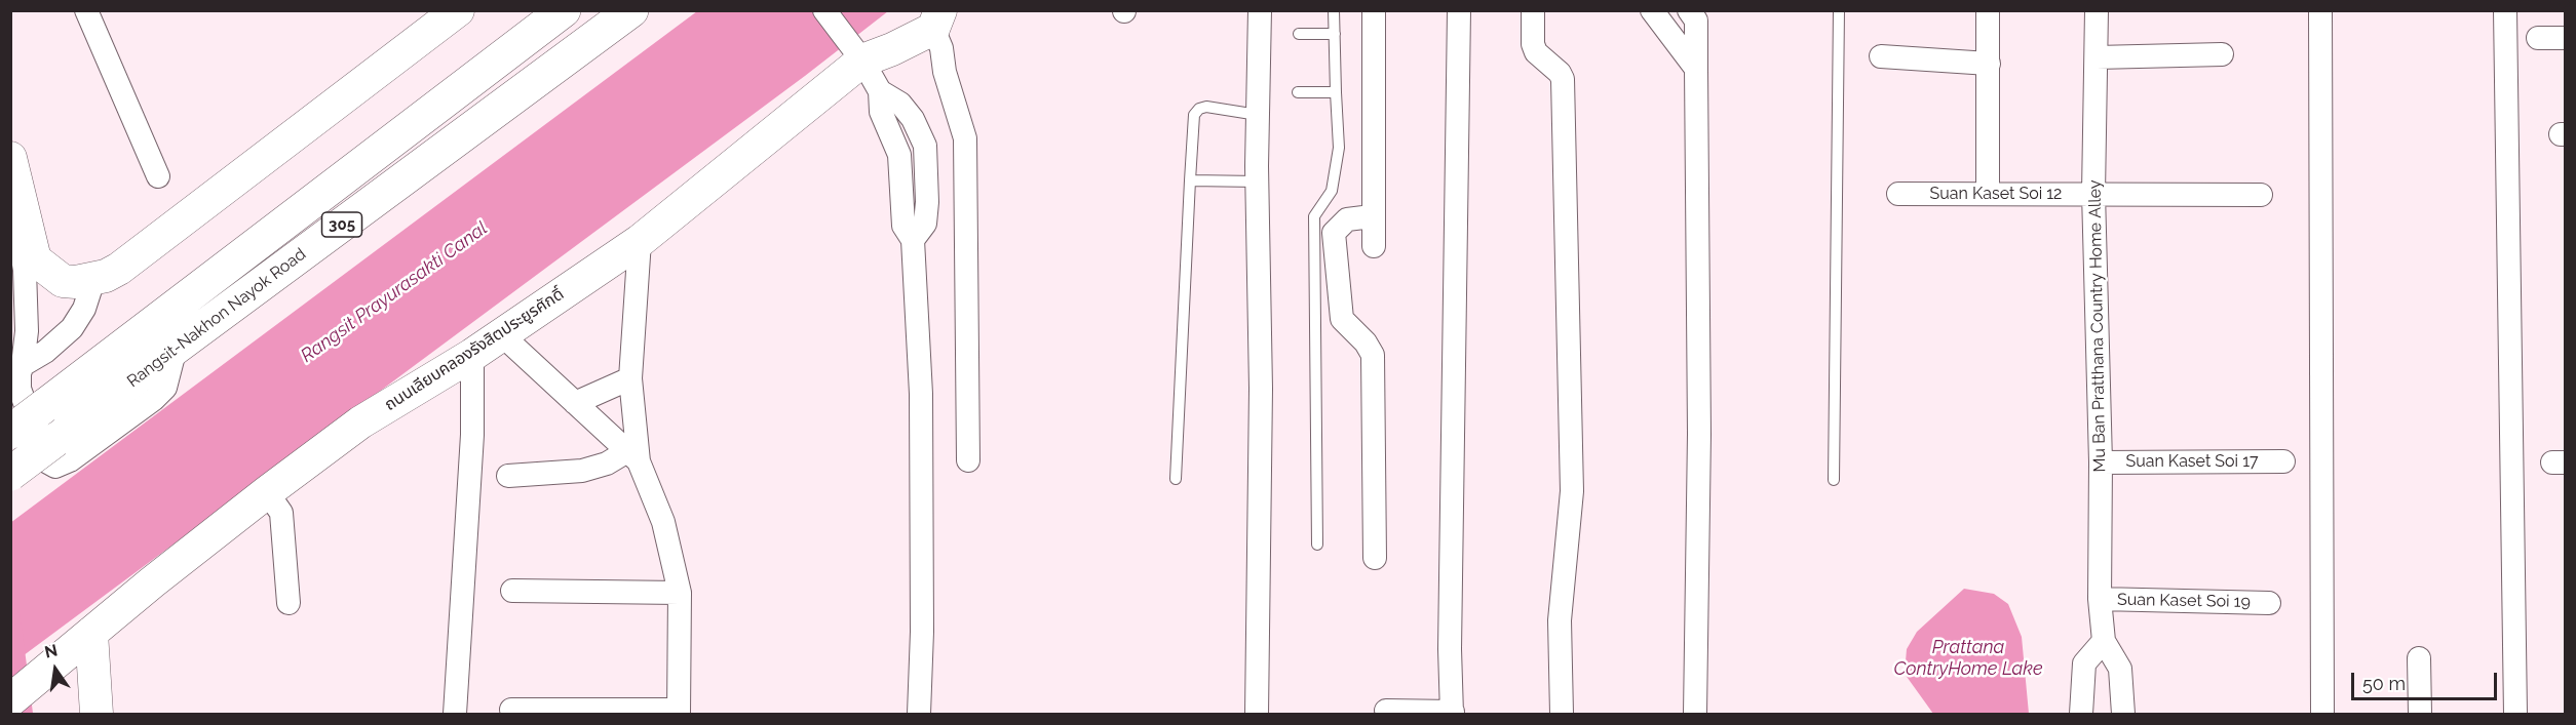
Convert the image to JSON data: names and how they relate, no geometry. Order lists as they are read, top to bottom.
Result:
{
  "streets": {
    "main road": ["305", "Rangsit-Nakhon Nayok Road"],
    "street": [
      "Suan Kaset Soi 12",
      "Mu Ban Pratthana Country Home Alley",
      "ถนนเลียบคลองรังสิตประยูรศักดิ์",
      "Suan Kaset Soi 17",
      "Suan Kaset Soi 19"
    ]
  },
  "crossings": [
    ["Suan Kaset Soi 12", "Mu Ban Pratthana Country Home Alley"],
    ["Mu Ban Pratthana Country Home Alley", "Suan Kaset Soi 17"],
    ["Mu Ban Pratthana Country Home Alley", "Suan Kaset Soi 19"]
  ],
  "water": ["Rangsit Prayurasakti Canal", "Prattana ContryHome Lake"],
  "scale_bar": "50 m",
  "north": "top"
}
